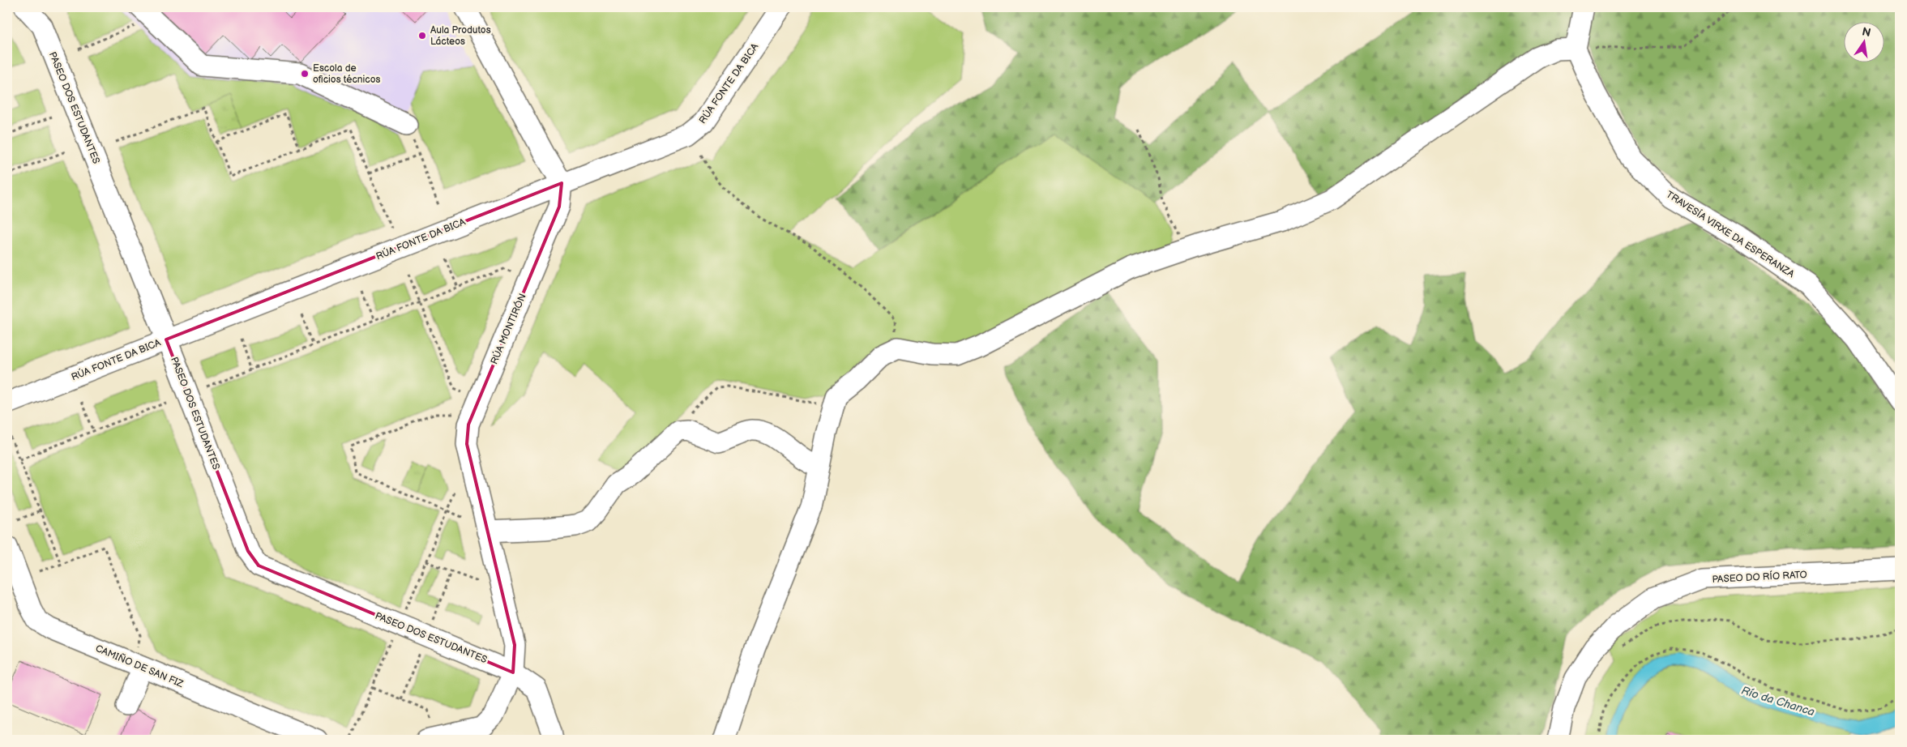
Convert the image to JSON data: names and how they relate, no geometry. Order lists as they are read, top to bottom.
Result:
{
  "streets": {
    "street": [
      "RÚA FONTE DA BICA",
      "PASEO DOS ESTUDANTES",
      "TRAVESÍA VIRXE DA ESPERANZA",
      "RÚA MONTIRÓN",
      "PASEO DO RÍO RATO",
      "CAMIÑO DE SAN FIZ"
    ]
  },
  "crossings": [
    ["RÚA FONTE DA BICA", "PASEO DOS ESTUDANTES"],
    ["RÚA FONTE DA BICA", "RÚA MONTIRÓN"],
    ["PASEO DOS ESTUDANTES", "RÚA MONTIRÓN"]
  ],
  "water": ["Río da Chanca"],
  "places": ["Aula Produtos Lácteos", "Escola de oficios técnicos"],
  "north": "top"
}
